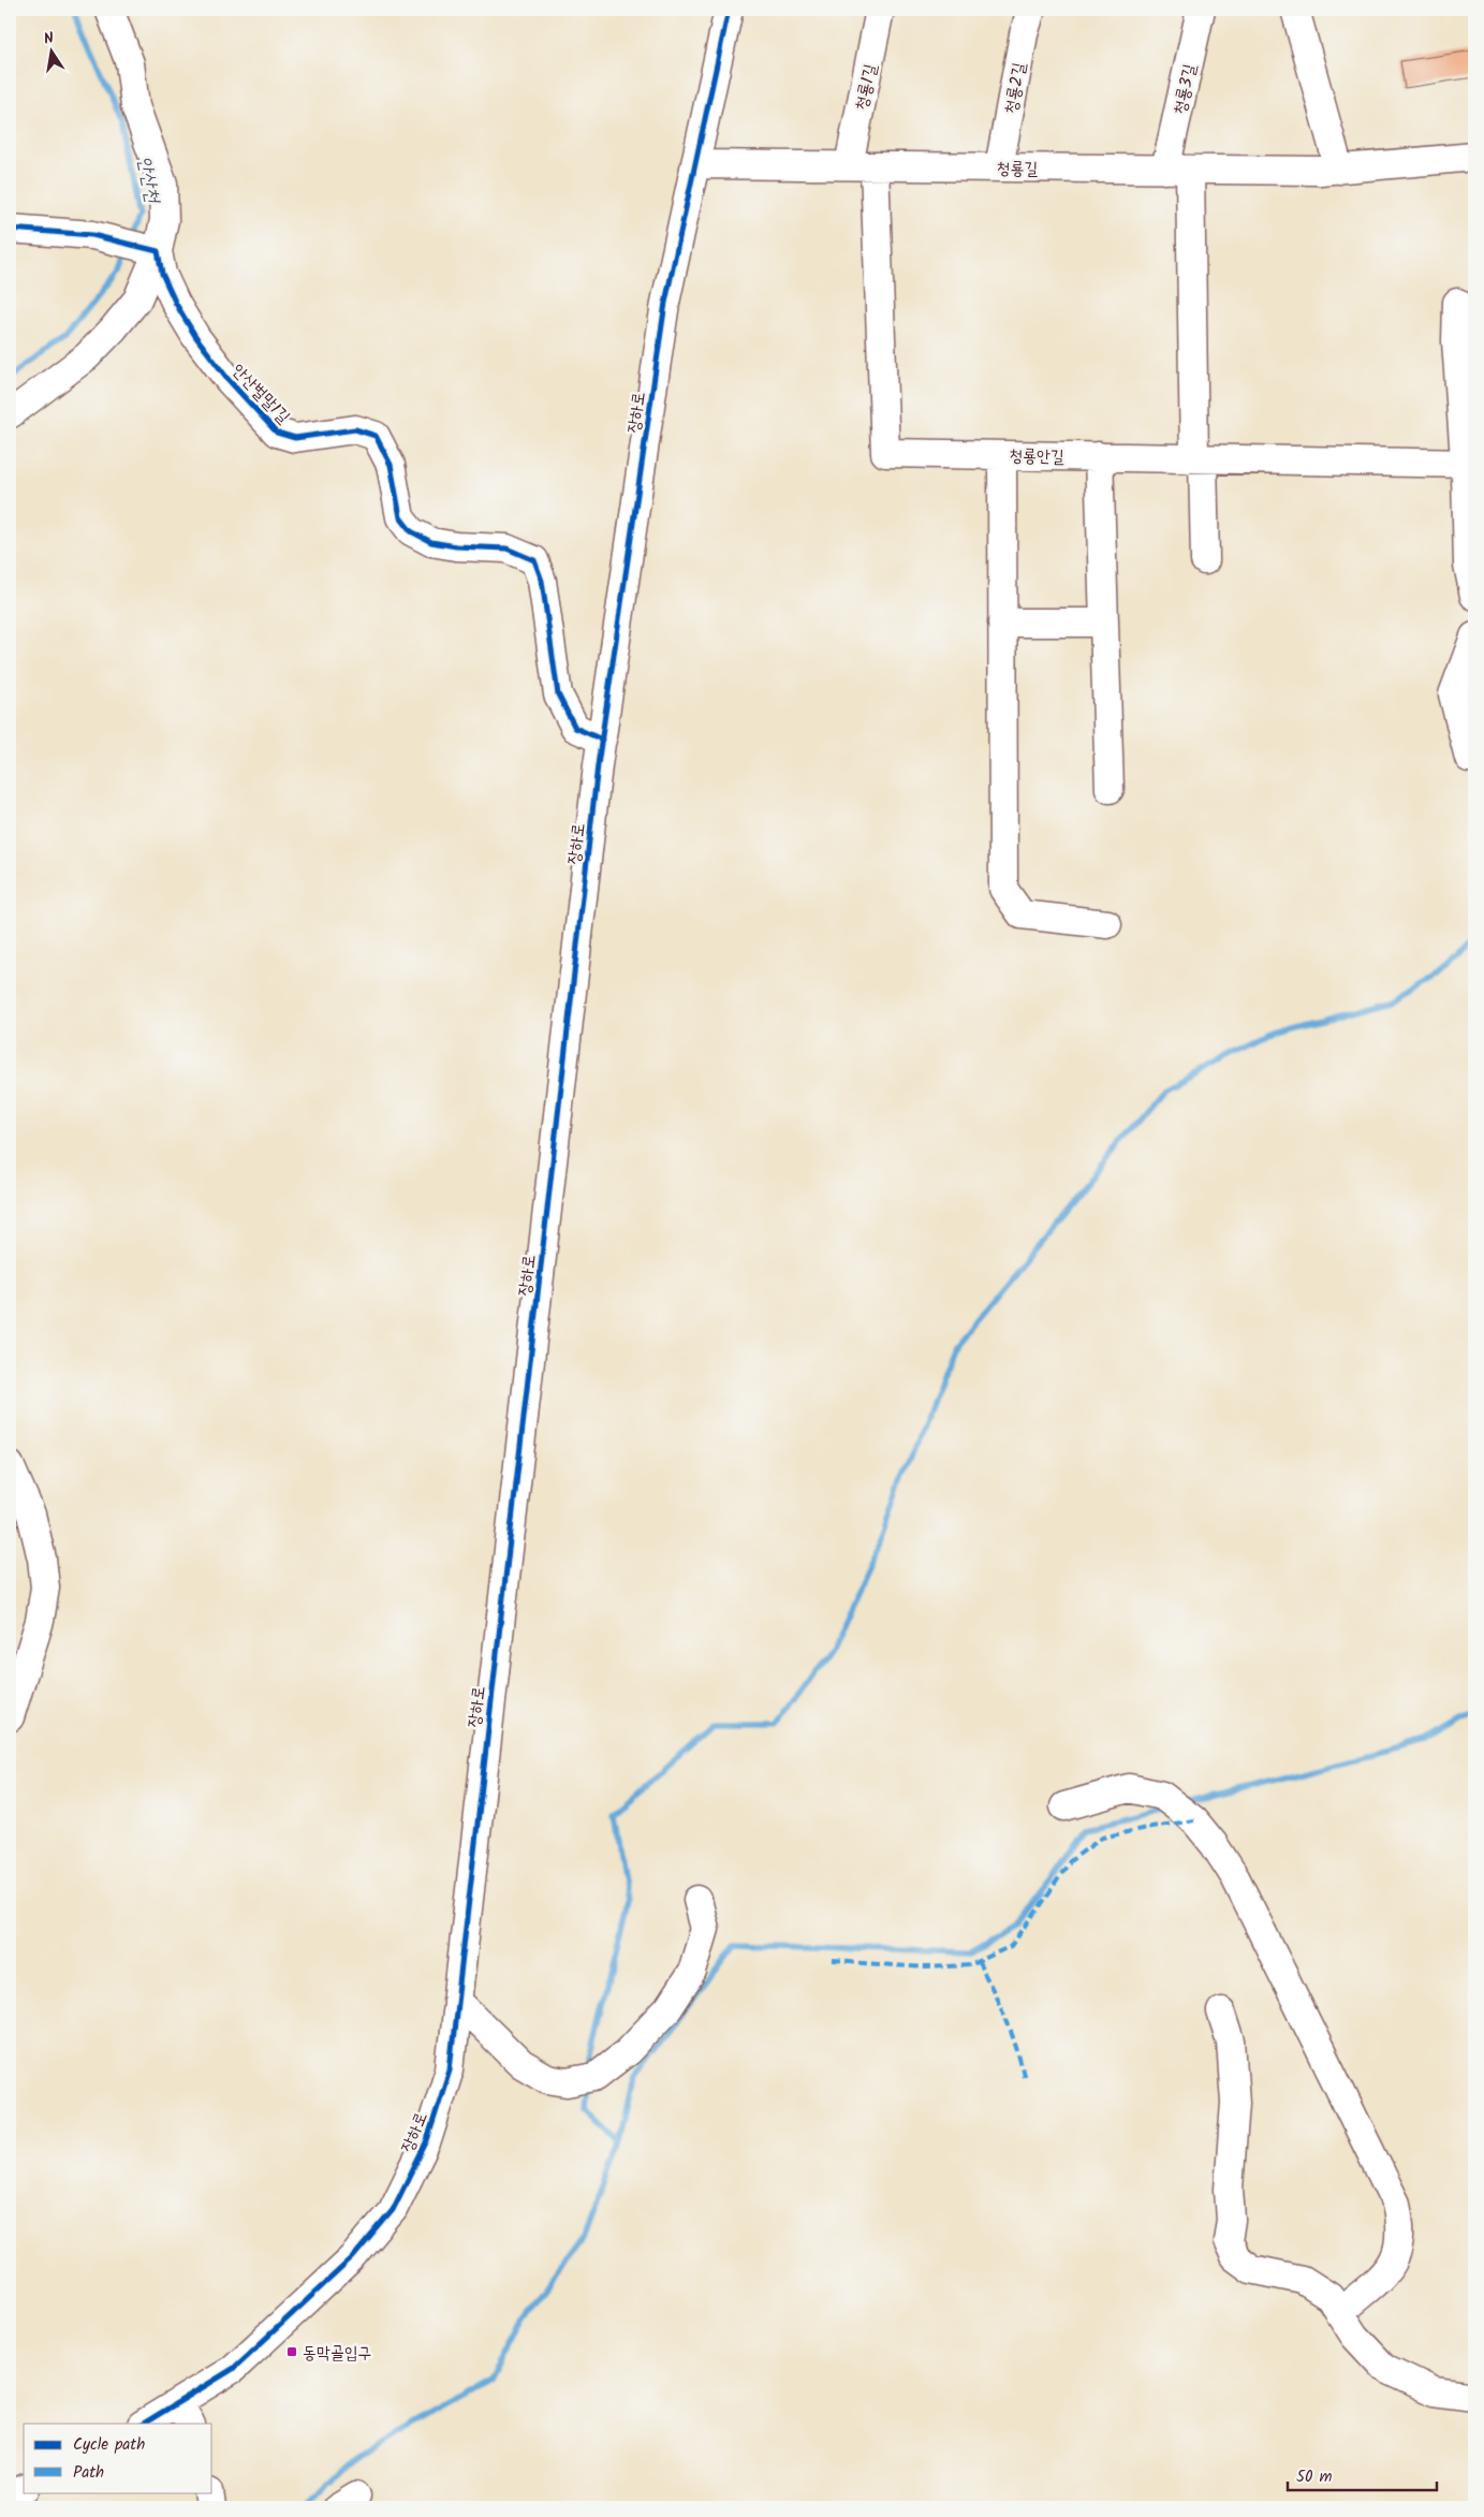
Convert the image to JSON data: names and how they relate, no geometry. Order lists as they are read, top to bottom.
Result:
{
  "streets": {
    "street": [
      "청룡1길",
      "청룡2길",
      "청룡3길",
      "청룡길",
      "안산벌말1길",
      "장하로",
      "청룡안길"
    ]
  },
  "crossings": [
    ["청룡1길", "청룡길"],
    ["청룡1길", "청룡안길"],
    ["청룡2길", "청룡길"],
    ["청룡3길", "청룡길"],
    ["청룡3길", "청룡안길"],
    ["청룡길", "장하로"],
    ["청룡길", "청룡안길"],
    ["안산벌말1길", "장하로"]
  ],
  "water": ["안산천"],
  "places": {
    "transit": ["동막골입구"]
  },
  "legend": ["Cycle path", "Path"],
  "scale_bar": "50 m",
  "north": "top"
}
